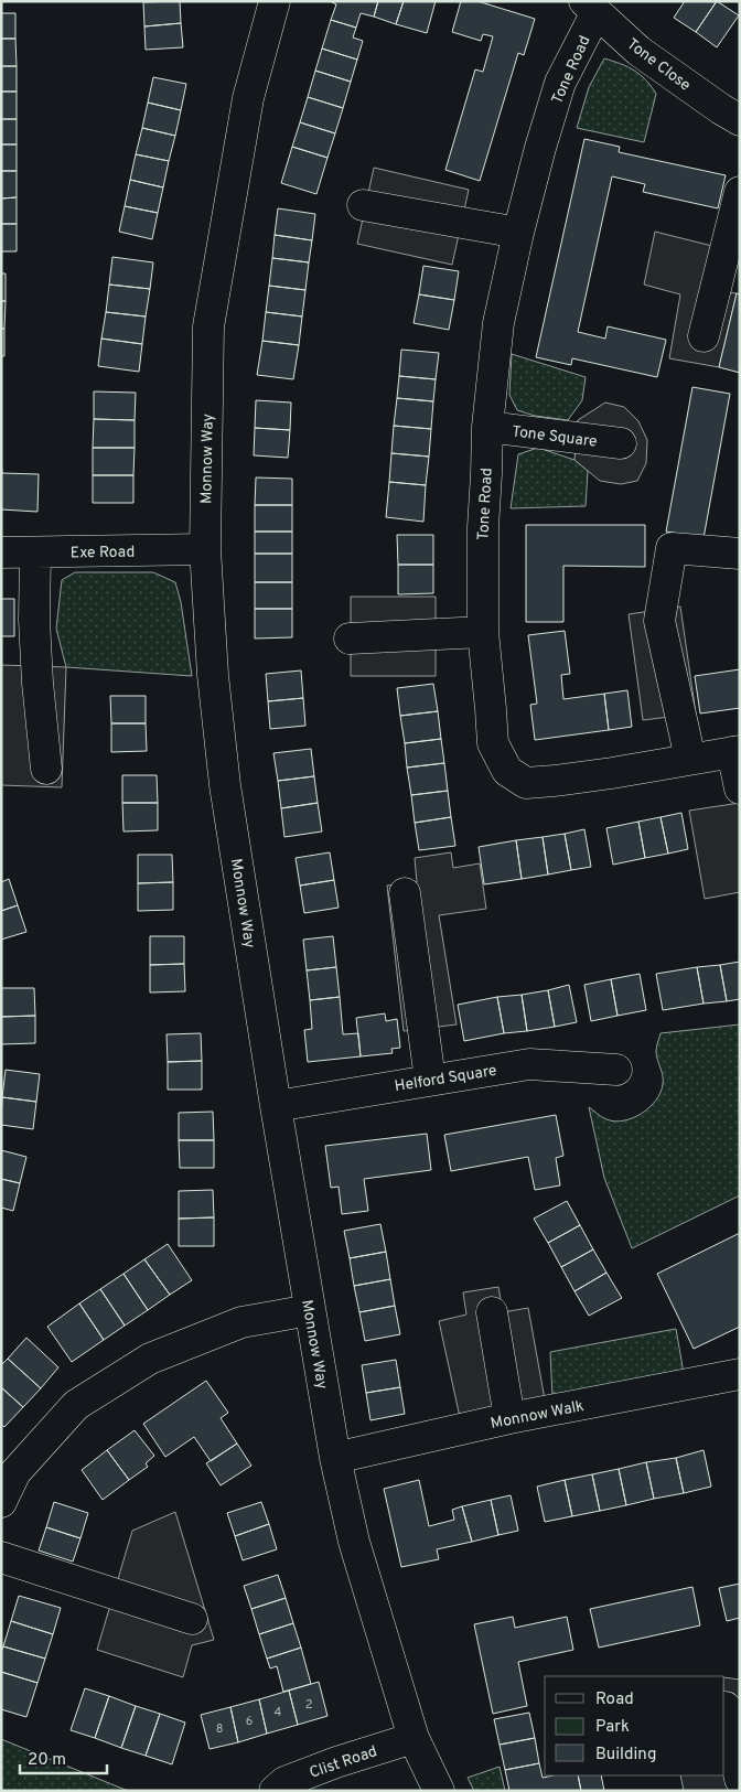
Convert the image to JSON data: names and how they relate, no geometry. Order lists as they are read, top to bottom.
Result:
{
  "streets": {
    "street": [
      "Tone Close",
      "Tone Road",
      "Tone Square",
      "Monnow Way",
      "Exe Road",
      "Helford Square",
      "Monnow Walk",
      "Clist Road"
    ]
  },
  "crossings": [
    ["Tone Close", "Tone Road"],
    ["Tone Road", "Tone Square"],
    ["Monnow Way", "Exe Road"],
    ["Monnow Way", "Helford Square"],
    ["Monnow Way", "Monnow Walk"],
    ["Monnow Way", "Clist Road"]
  ],
  "house_numbers": [
    "2",
    "4",
    "6",
    "8"
  ],
  "legend": ["Road", "Park", "Building"],
  "scale_bar": "20 m"
}
